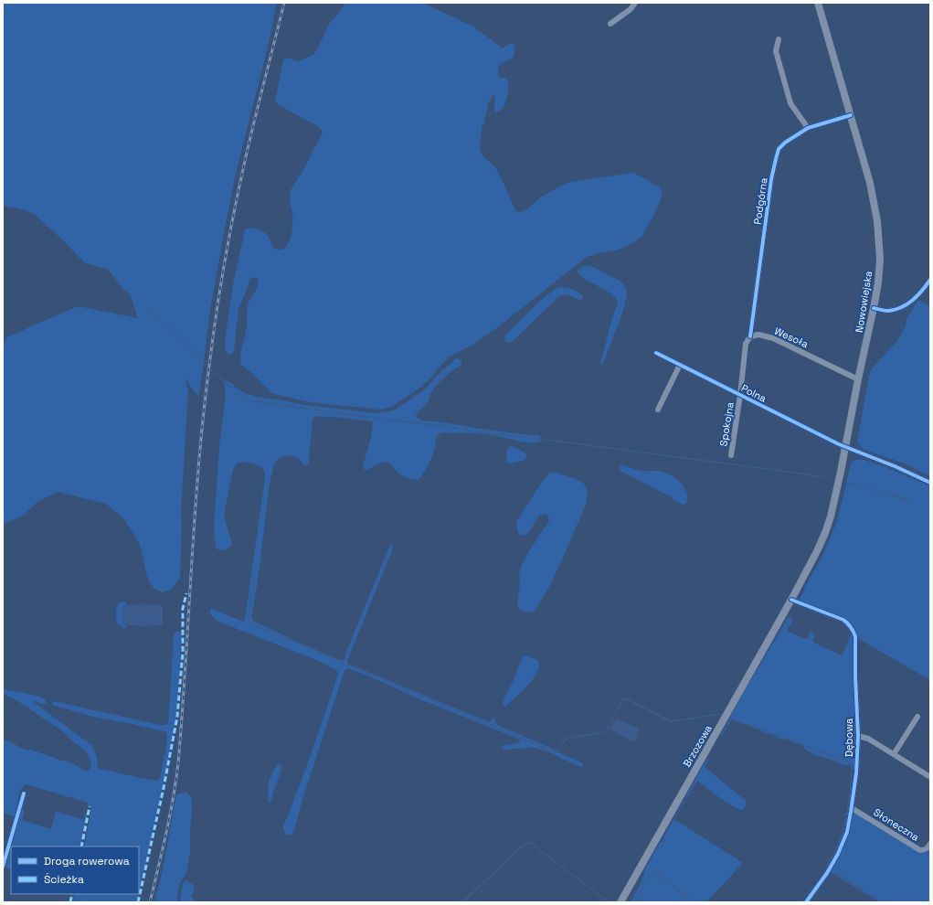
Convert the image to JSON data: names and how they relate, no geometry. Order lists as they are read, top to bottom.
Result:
{
  "streets": {
    "main road": ["Nowowiejska", "Brzozowa"],
    "street": [
      "Podgórna",
      "Wesoła",
      "Polna",
      "Spokojna",
      "Dębowa",
      "Słoneczna"
    ]
  },
  "crossings": [
    ["Podgórna", "Nowowiejska"],
    ["Podgórna", "Wesoła"],
    ["Nowowiejska", "Wesoła"],
    ["Nowowiejska", "Polna"],
    ["Nowowiejska", "Dębowa"],
    ["Nowowiejska", "Brzozowa"],
    ["Polna", "Spokojna"],
    ["Dębowa", "Brzozowa"],
    ["Dębowa", "Słoneczna"]
  ],
  "legend": ["Droga rowerowa", "Ścieżka"]
}
